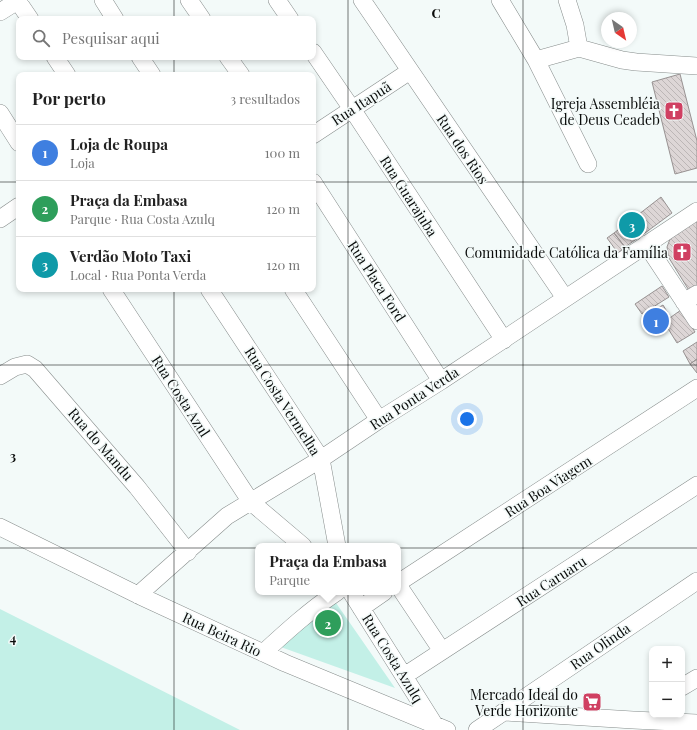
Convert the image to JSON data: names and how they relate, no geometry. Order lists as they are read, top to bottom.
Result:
{
  "streets": {
    "street": [
      "Rua Itapuã",
      "Rua dos Rios",
      "Rua Guarajuba",
      "Rua Placa Ford",
      "Rua Costa Azul",
      "Rua Ponta Verda",
      "Rua Costa Vermelha",
      "Rua do Mandu",
      "Rua Boa Viagem",
      "Rua Caruaru",
      "Rua Beira Rio",
      "Rua Olinda",
      "Rua Costa Azulq"
    ]
  },
  "crossings": [
    ["Rua Itapuã", "Rua dos Rios"],
    ["Rua Itapuã", "Rua Guarajuba"],
    ["Rua dos Rios", "Rua Ponta Verda"],
    ["Rua Guarajuba", "Rua Ponta Verda"],
    ["Rua Placa Ford", "Rua Ponta Verda"],
    ["Rua Costa Azul", "Rua Ponta Verda"],
    ["Rua Ponta Verda", "Rua Costa Vermelha"],
    ["Rua Ponta Verda", "Rua do Mandu"],
    ["Rua Ponta Verda", "Rua Beira Rio"],
    ["Rua Caruaru", "Rua Costa Azulq"],
    ["Rua Beira Rio", "Rua Costa Azulq"]
  ],
  "places": {
    "church": ["Igreja Assembléia de Deus Ceadeb", "Comunidade Católica da Família"],
    "supermarket": ["Mercado Ideal do Verde Horizonte"]
  },
  "north": "bottom right",
  "page": {
    "search": "Pesquisar aqui",
    "heading": ["Por perto", "3 resultados"],
    "list": [
      {
        "mark": "1",
        "name": "Loja de Roupa",
        "note": "Loja",
        "value": "100 m"
      },
      {
        "mark": "2",
        "name": "Praça da Embasa",
        "note": "Parque · Rua Costa Azulq",
        "value": "120 m"
      },
      {
        "mark": "3",
        "name": "Verdão Moto Taxi",
        "note": "Local · Rua Ponta Verda",
        "value": "120 m"
      }
    ],
    "pins": ["3", "1", "2"],
    "popup": ["Praça da Embasa", "Parque"],
    "map_buttons": ["+", "−"]
  },
  "grid": {
    "columns": ["C"],
    "rows": ["3", "4"]
  }
}
